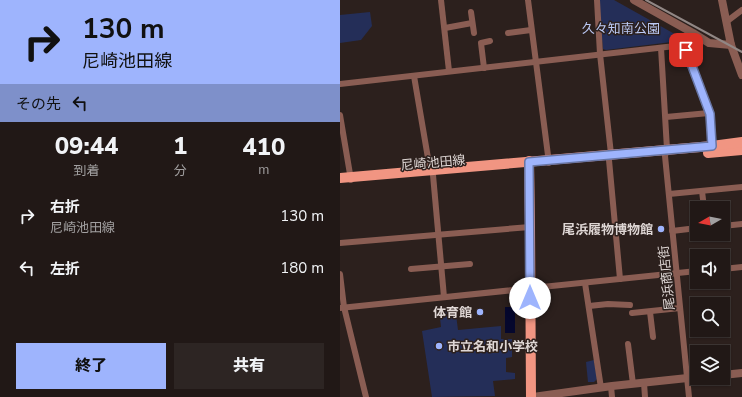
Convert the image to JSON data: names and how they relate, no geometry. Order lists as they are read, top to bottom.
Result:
{
  "streets": {
    "main road": ["尼崎池田線"],
    "street": ["尾浜商店街"]
  },
  "crossings": [
    ["尼崎池田線", "尾浜商店街"]
  ],
  "parks": ["久々知南公園"],
  "places": ["尾浜履物博物館", "体育館", "市立名和小学校"],
  "north": "left",
  "page": {
    "turn": ["130 m", "尼崎池田線"],
    "then": "その先",
    "eta": [
      "09:44",
      "到着",
      "1",
      "分",
      "410",
      "m"
    ],
    "list": [
      {
        "name": "右折",
        "note": "尼崎池田線",
        "value": "130 m"
      },
      {
        "name": "左折",
        "value": "180 m"
      }
    ],
    "buttons": ["終了", "共有"]
  }
}
